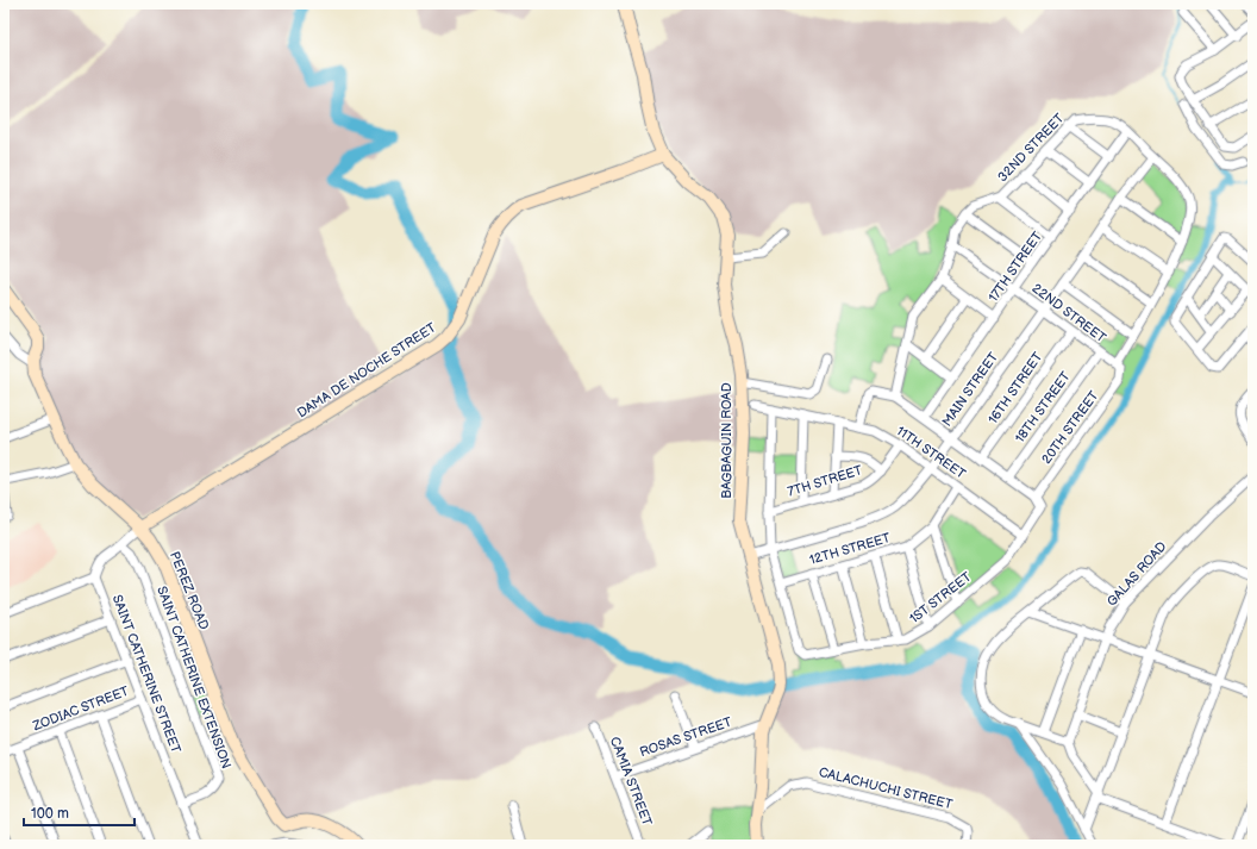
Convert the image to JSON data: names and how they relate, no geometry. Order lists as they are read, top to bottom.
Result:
{
  "streets": {
    "street": [
      "32ND STREET",
      "17TH STREET",
      "22ND STREET",
      "DAMA DE NOCHE STREET",
      "16TH STREET",
      "MAIN STREET",
      "18TH STREET",
      "20TH STREET",
      "BAGBAGUIN ROAD",
      "11TH STREET",
      "7TH STREET",
      "12TH STREET",
      "GALAS ROAD",
      "PEREZ ROAD",
      "1ST STREET",
      "SAINT CATHERINE STREET",
      "SAINT CATHERINE EXTENSION",
      "ZODIAC STREET",
      "ROSAS STREET",
      "CAMIA STREET",
      "CALACHUCHI STREET"
    ]
  },
  "crossings": [
    ["32ND STREET", "17TH STREET"],
    ["32ND STREET", "22ND STREET"],
    ["32ND STREET", "MAIN STREET"],
    ["32ND STREET", "20TH STREET"],
    ["17TH STREET", "22ND STREET"],
    ["22ND STREET", "16TH STREET"],
    ["22ND STREET", "MAIN STREET"],
    ["22ND STREET", "18TH STREET"],
    ["22ND STREET", "20TH STREET"],
    ["DAMA DE NOCHE STREET", "BAGBAGUIN ROAD"],
    ["DAMA DE NOCHE STREET", "PEREZ ROAD"],
    ["MAIN STREET", "BAGBAGUIN ROAD"],
    ["MAIN STREET", "11TH STREET"],
    ["MAIN STREET", "1ST STREET"],
    ["20TH STREET", "1ST STREET"],
    ["BAGBAGUIN ROAD", "ROSAS STREET"],
    ["BAGBAGUIN ROAD", "CALACHUCHI STREET"],
    ["11TH STREET", "7TH STREET"],
    ["11TH STREET", "12TH STREET"],
    ["11TH STREET", "1ST STREET"],
    ["7TH STREET", "1ST STREET"],
    ["12TH STREET", "1ST STREET"],
    ["SAINT CATHERINE STREET", "SAINT CATHERINE EXTENSION"],
    ["SAINT CATHERINE STREET", "ZODIAC STREET"],
    ["ROSAS STREET", "CAMIA STREET"]
  ],
  "scale_bar": "100 m"
}
